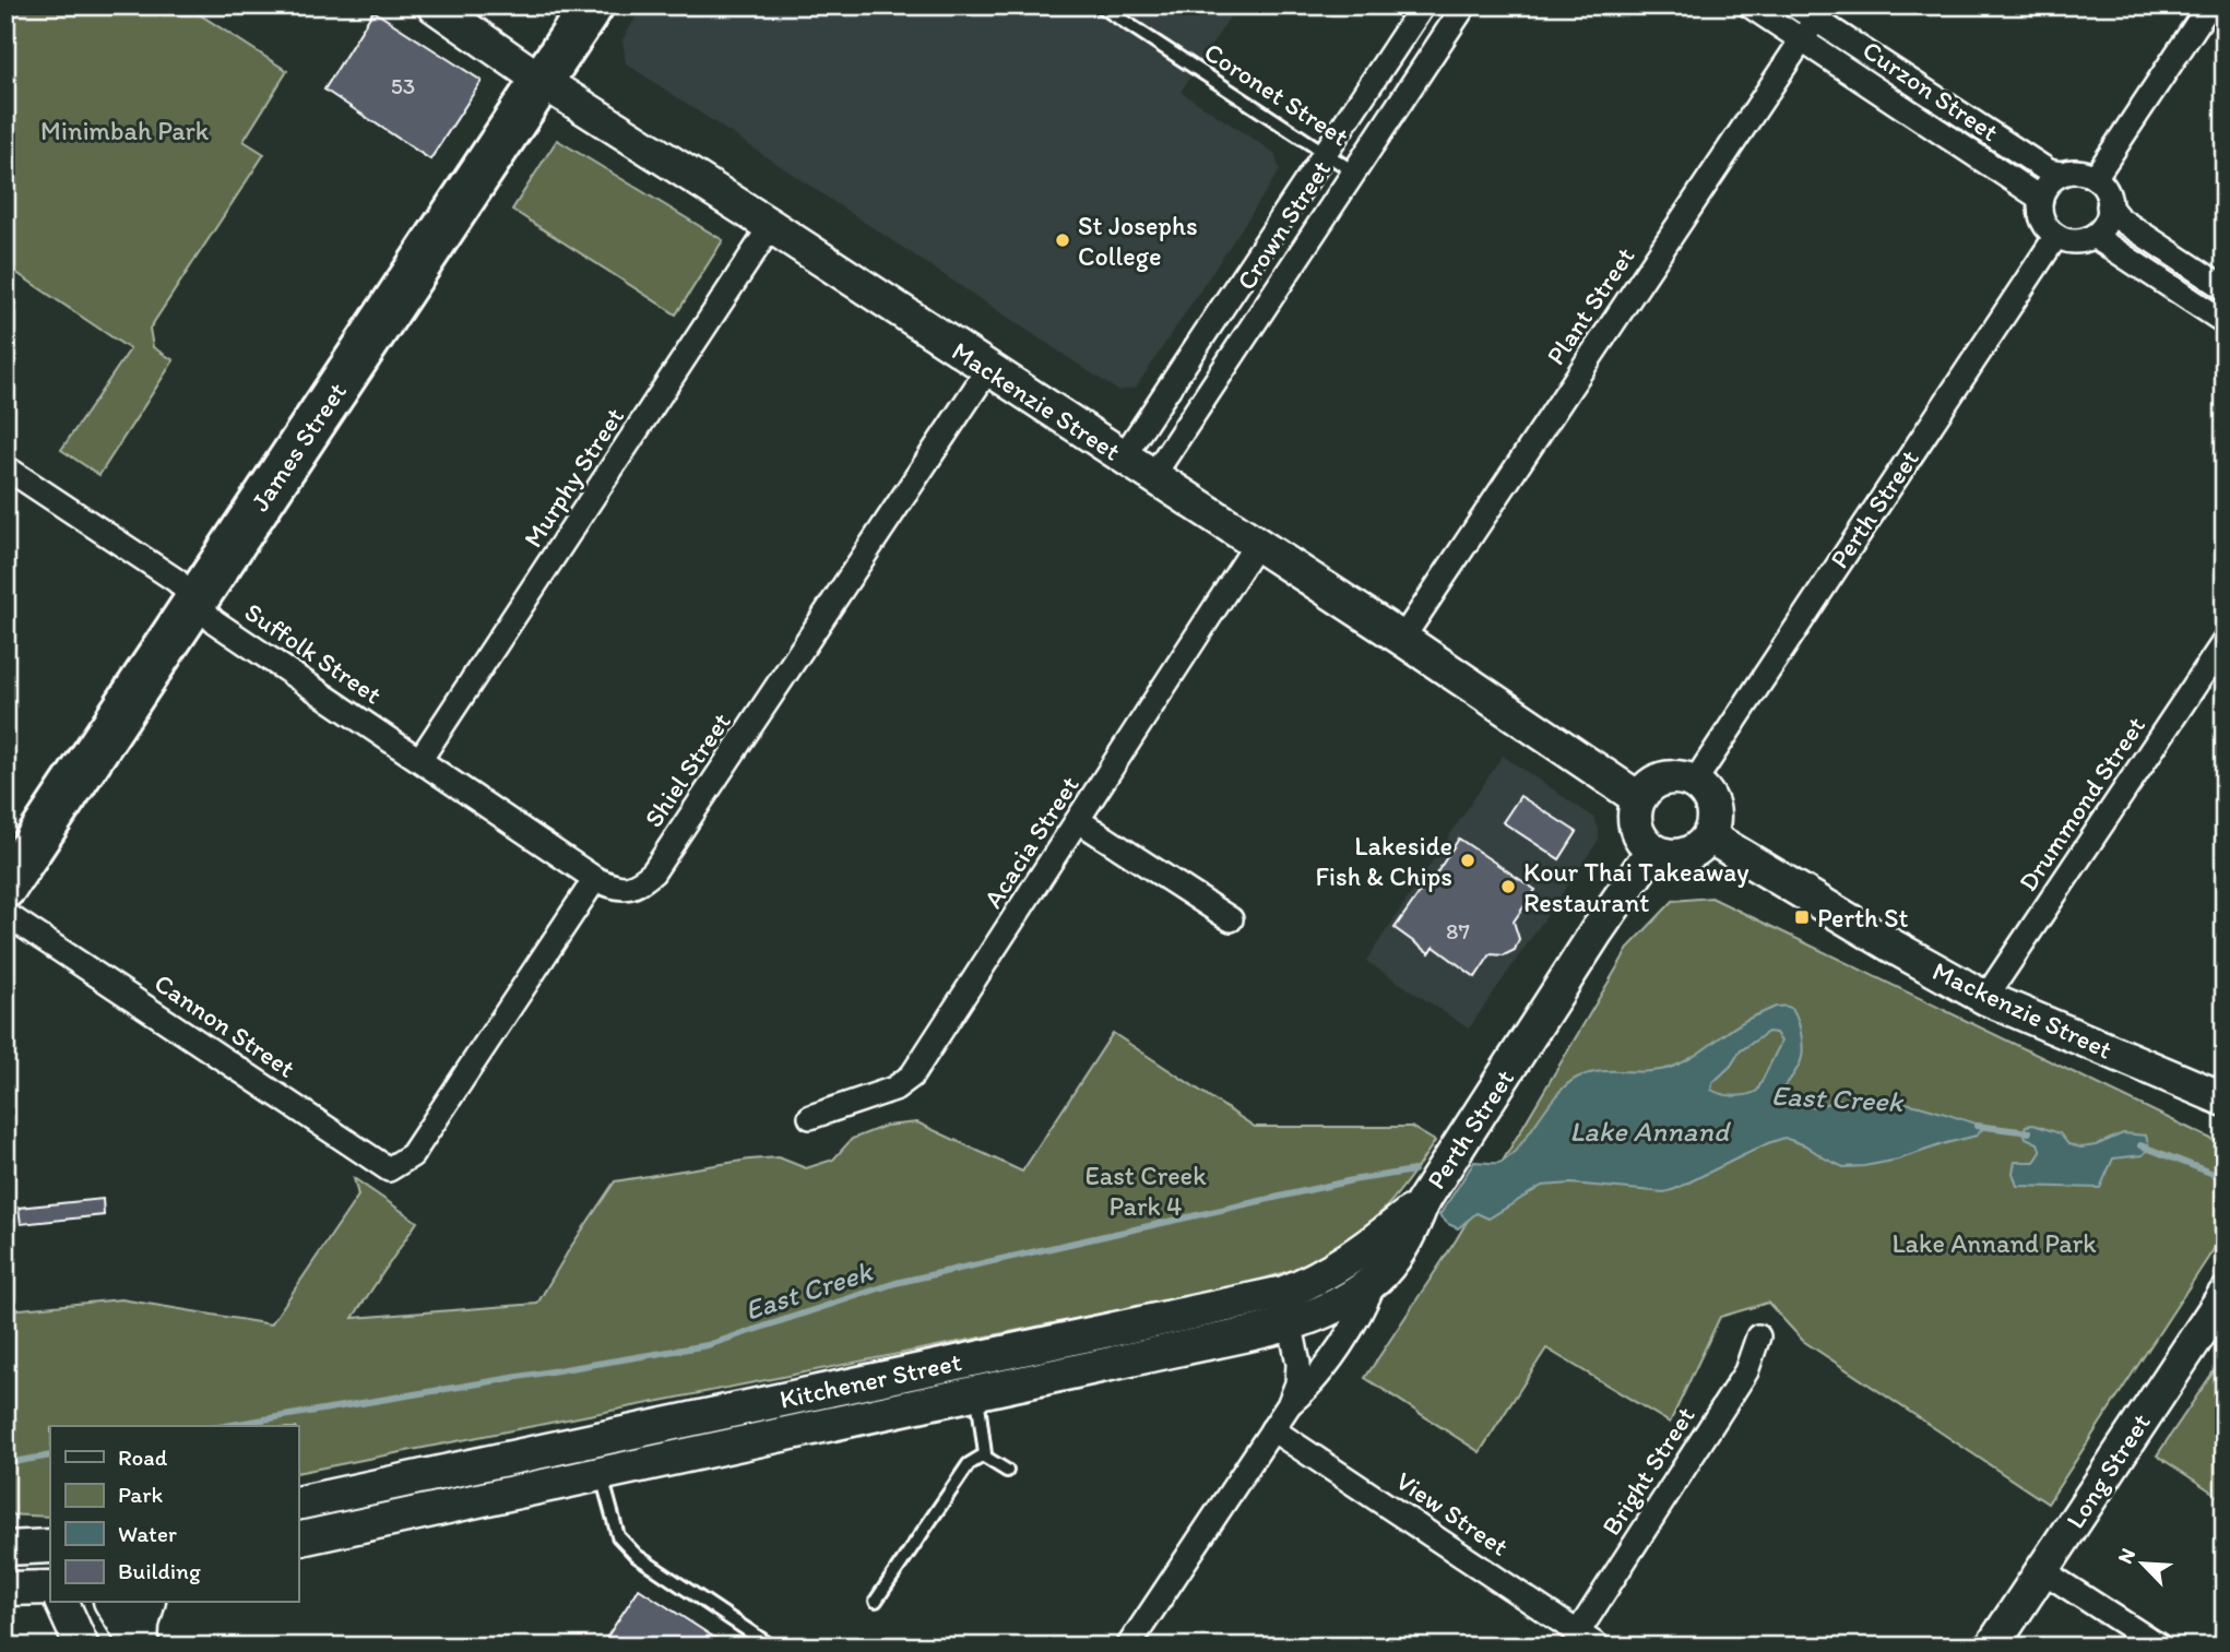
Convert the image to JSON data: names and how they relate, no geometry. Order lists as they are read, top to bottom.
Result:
{
  "streets": {
    "highway": ["James Street"],
    "main road": [
      "Mackenzie Street",
      "Perth Street",
      "Kitchener Street",
      "Long Street"
    ],
    "street": [
      "Curzon Street",
      "Crown Street",
      "Plant Street",
      "Murphy Street",
      "Suffolk Street",
      "Shiel Street",
      "Drummond Street",
      "Acacia Street",
      "Cannon Street",
      "Bright Street",
      "View Street"
    ],
    "lane": ["Coronet Street"]
  },
  "crossings": [
    ["Curzon Street", "Plant Street"],
    ["Curzon Street", "Perth Street"],
    ["Coronet Street", "Crown Street"],
    ["Crown Street", "Mackenzie Street"],
    ["Plant Street", "Mackenzie Street"],
    ["Mackenzie Street", "James Street"],
    ["Mackenzie Street", "Murphy Street"],
    ["Mackenzie Street", "Perth Street"],
    ["Mackenzie Street", "Shiel Street"],
    ["Mackenzie Street", "Drummond Street"],
    ["Mackenzie Street", "Acacia Street"],
    ["James Street", "Suffolk Street"],
    ["Murphy Street", "Suffolk Street"],
    ["Perth Street", "Kitchener Street"],
    ["Perth Street", "View Street"],
    ["Suffolk Street", "Shiel Street"],
    ["Suffolk Street", "Cannon Street"],
    ["Shiel Street", "Cannon Street"],
    ["Bright Street", "View Street"]
  ],
  "water": ["East Creek", "Lake Annand"],
  "parks": ["Minimbah Park", "East Creek Park 4", "Lake Annand Park"],
  "places": {
    "other": ["St Josephs College", "Lakeside Fish & Chips", "Kour Thai Takeaway Restaurant"],
    "transit": ["Perth St"]
  },
  "house_numbers": ["53", "87"],
  "legend": [
    "Road",
    "Park",
    "Water",
    "Building"
  ],
  "north": "top left"
}
